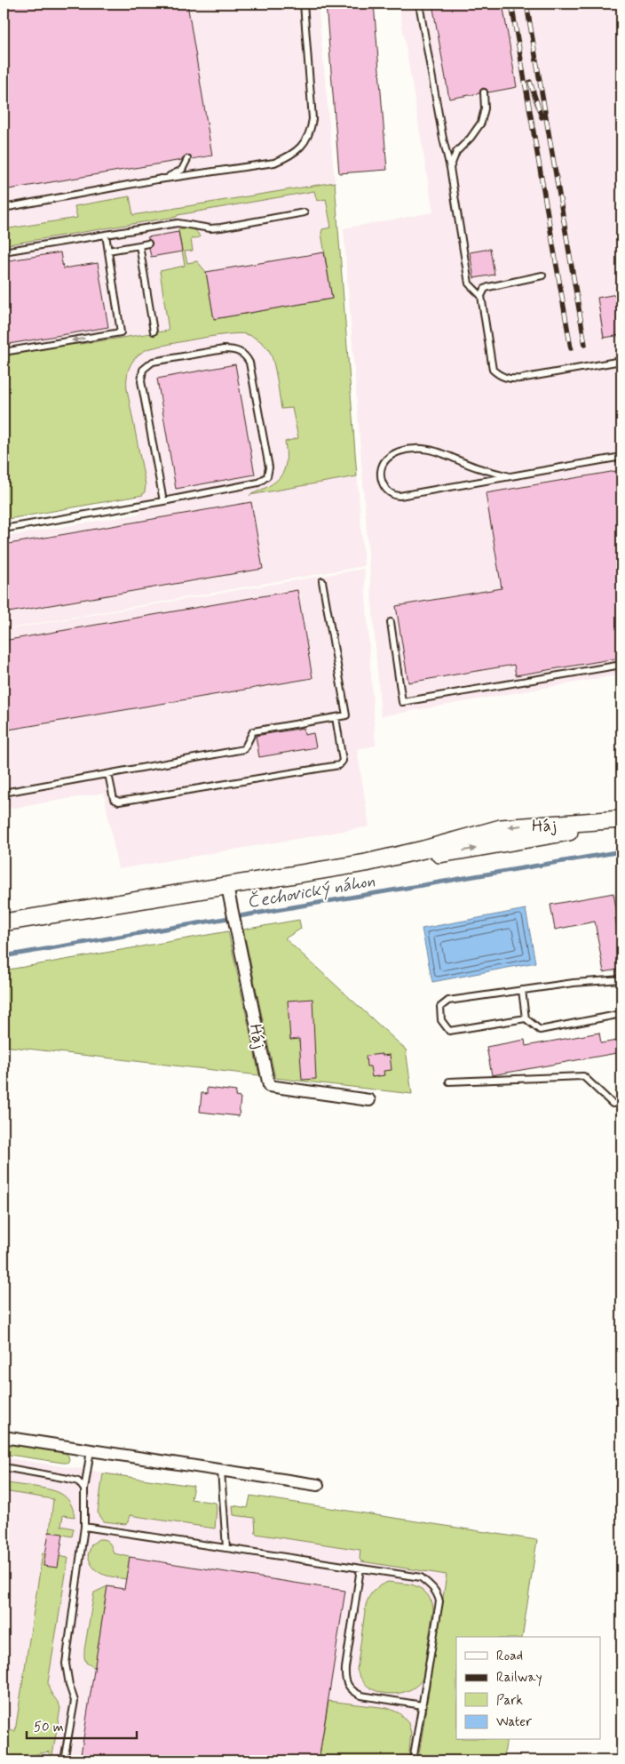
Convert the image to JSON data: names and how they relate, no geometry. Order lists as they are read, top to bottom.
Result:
{
  "streets": {
    "main road": ["Háj"]
  },
  "water": ["Čechovický náhon"],
  "legend": [
    "Road",
    "Railway",
    "Park",
    "Water"
  ],
  "scale_bar": "50 m"
}
